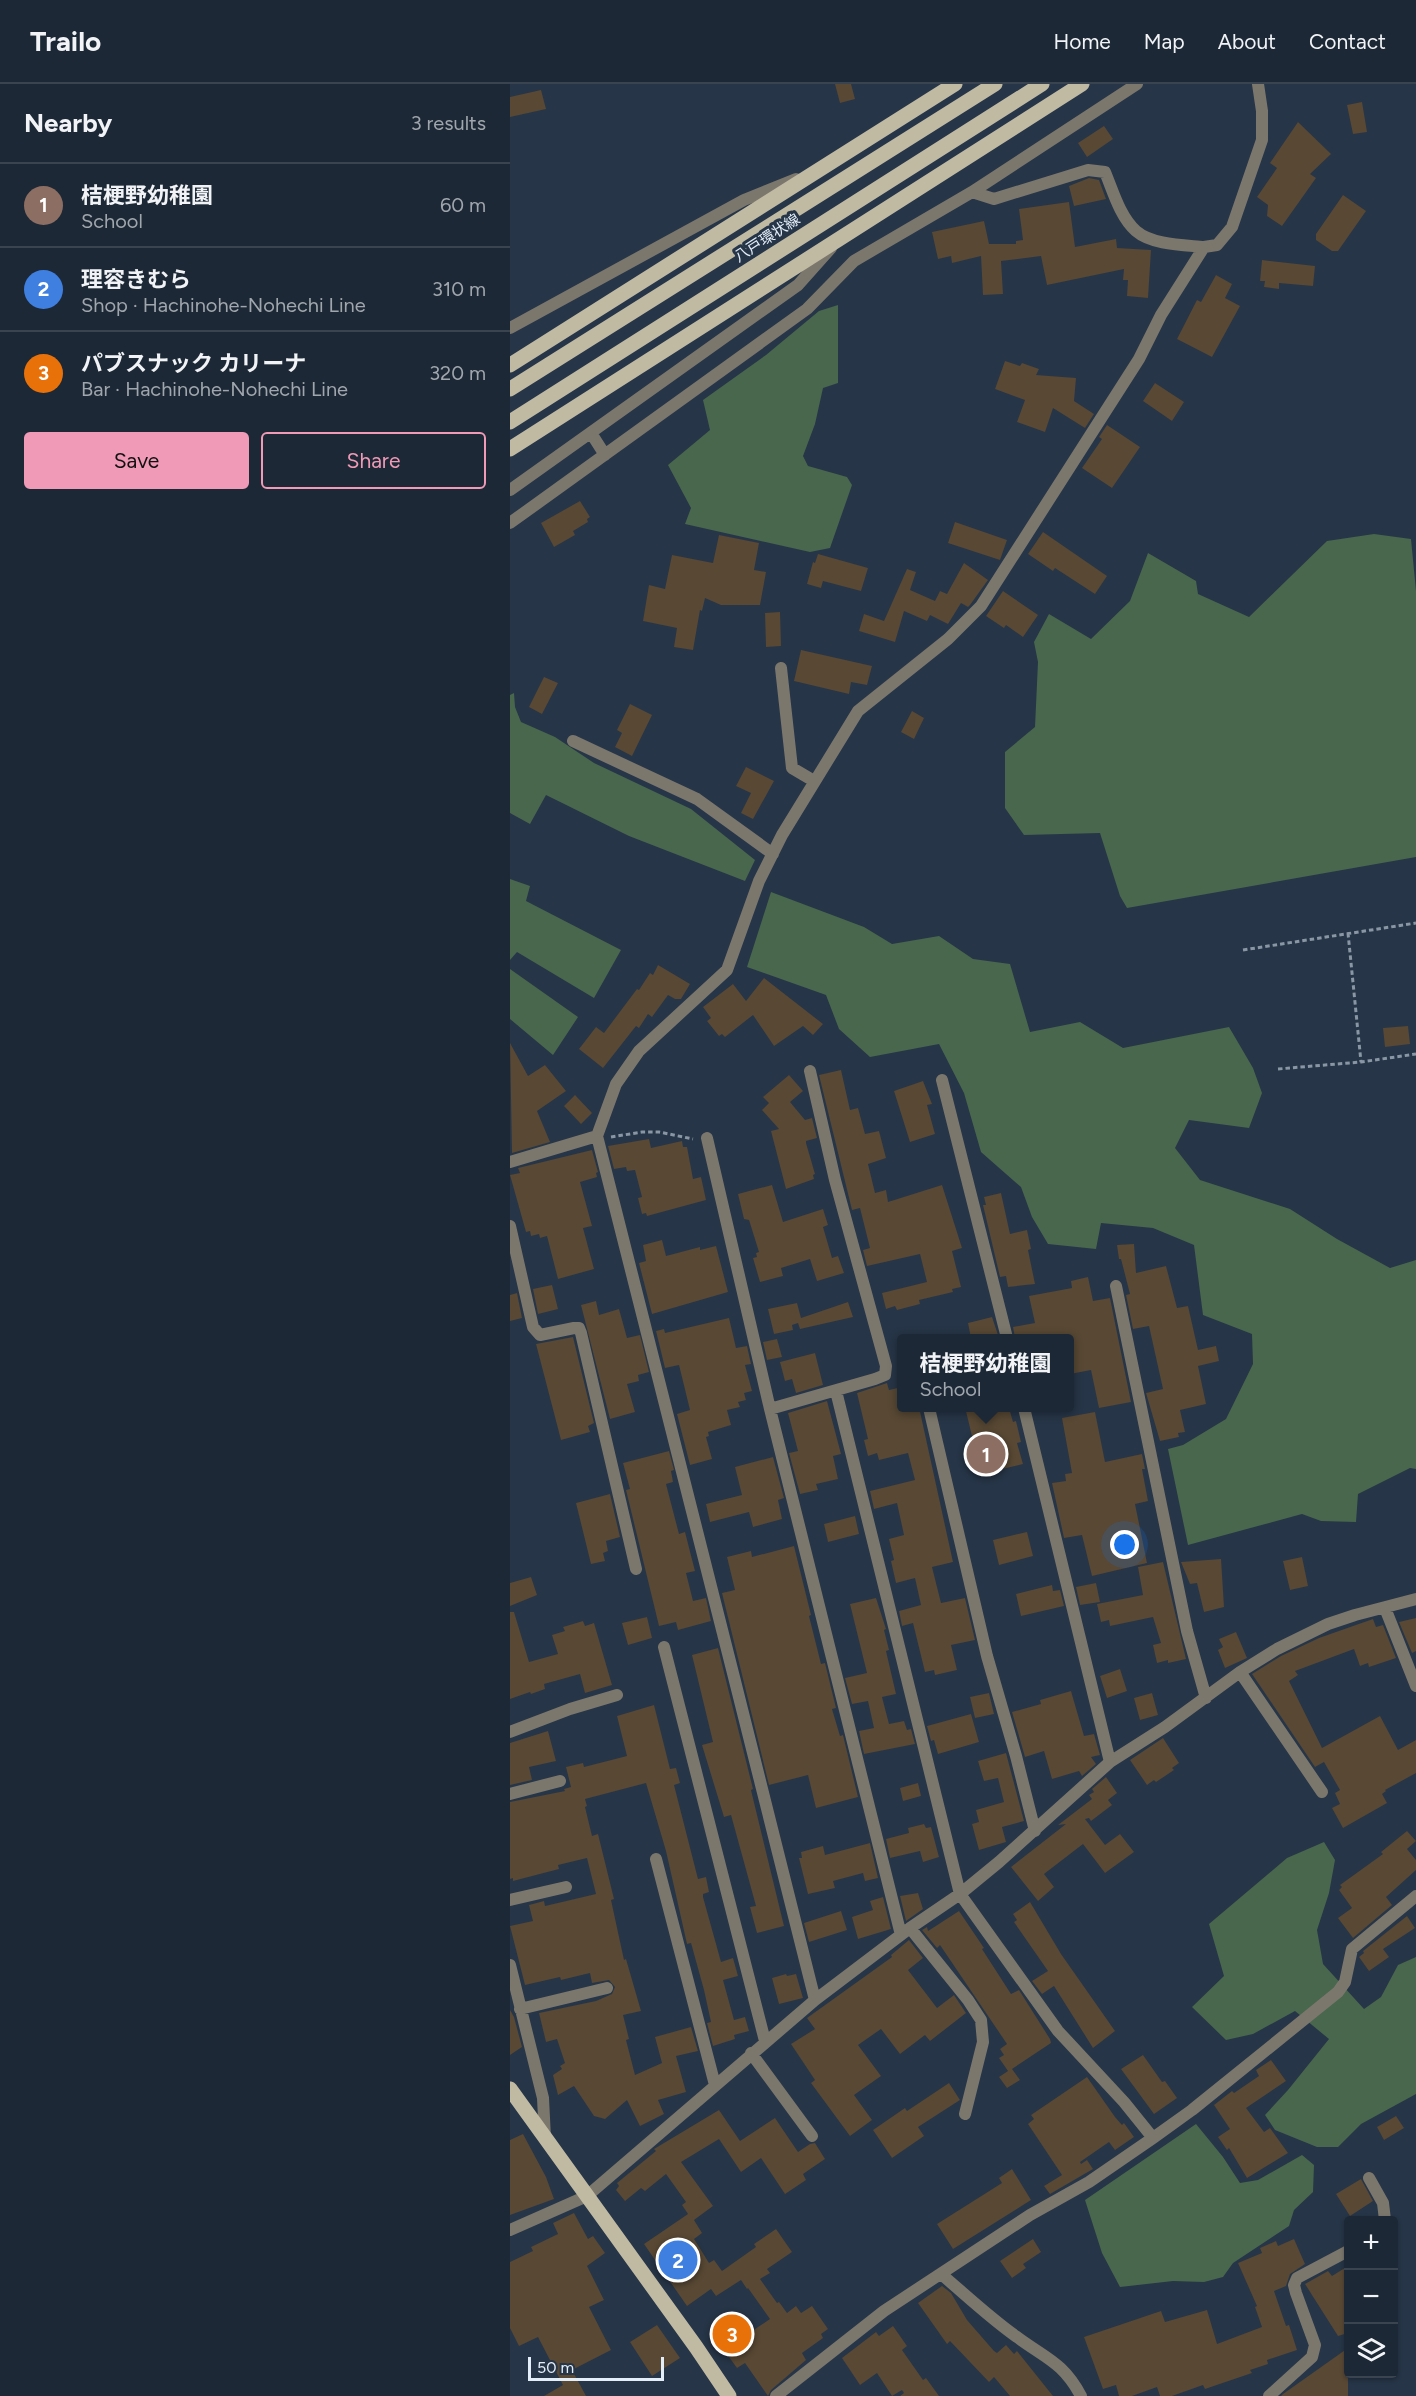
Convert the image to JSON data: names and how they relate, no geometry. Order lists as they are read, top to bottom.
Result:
{
  "streets": {
    "main road": ["八戸環状線"]
  },
  "scale_bar": "50 m",
  "page": {
    "header": "Trailo",
    "nav": [
      "Home",
      "Map",
      "About",
      "Contact"
    ],
    "heading": ["Nearby", "3 results"],
    "list": [
      {
        "mark": "1",
        "name": "桔梗野幼稚園",
        "note": "School",
        "value": "60 m"
      },
      {
        "mark": "2",
        "name": "理容きむら",
        "note": "Shop · Hachinohe-Nohechi Line",
        "value": "310 m"
      },
      {
        "mark": "3",
        "name": "パブスナック カリーナ",
        "note": "Bar · Hachinohe-Nohechi Line",
        "value": "320 m"
      }
    ],
    "buttons": ["Save", "Share"],
    "popup": ["桔梗野幼稚園", "School"],
    "pins": ["1", "2", "3"],
    "map_buttons": ["+", "−"],
    "scale": "50 m"
  }
}
